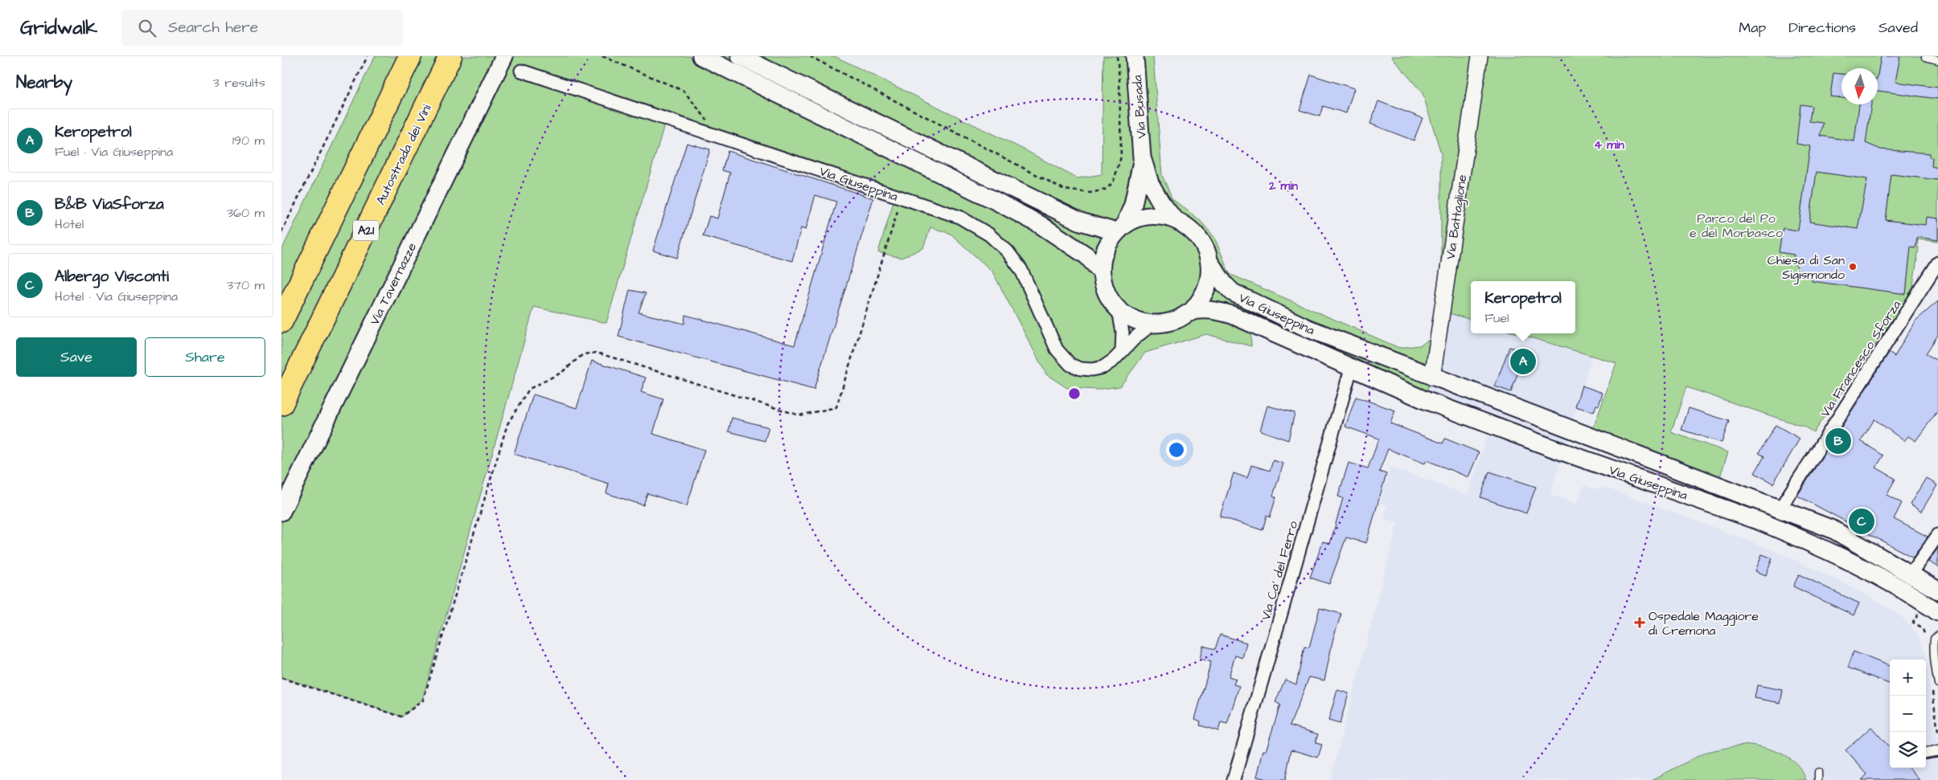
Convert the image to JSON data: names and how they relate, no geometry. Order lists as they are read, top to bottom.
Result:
{
  "streets": {
    "highway": ["Autostrada dei Vini", "A21"],
    "main road": ["Via Busada", "Via Giuseppina", "Via Tavernazze"],
    "street": ["Via Battaglione", "Via Francesco Sforza", "Via Ca' del Ferro"]
  },
  "crossings": [
    ["Via Busada", "Via Giuseppina"],
    ["Via Giuseppina", "Via Battaglione"],
    ["Via Giuseppina", "Via Francesco Sforza"],
    ["Via Giuseppina", "Via Ca' del Ferro"]
  ],
  "parks": ["Parco del Po e del Morbasco"],
  "places": {
    "other": ["Chiesa di San Sigismondo"],
    "health": ["Ospedale Maggiore di Cremona"]
  },
  "north": "bottom",
  "page": {
    "header": "Gridwalk",
    "search": "Search here",
    "nav": ["Map", "Directions", "Saved"],
    "heading": ["Nearby", "3 results"],
    "list": [
      {
        "mark": "A",
        "name": "Keropetrol",
        "note": "Fuel · Via Giuseppina",
        "value": "190 m"
      },
      {
        "mark": "B",
        "name": "B&B ViaSforza",
        "note": "Hotel",
        "value": "360 m"
      },
      {
        "mark": "C",
        "name": "Albergo Visconti",
        "note": "Hotel · Via Giuseppina",
        "value": "370 m"
      }
    ],
    "popup": ["Keropetrol", "Fuel"],
    "buttons": ["Save", "Share"],
    "pins": ["A", "B", "C"],
    "map_buttons": ["+", "−"]
  },
  "rings": ["4 min", "2 min"]
}
